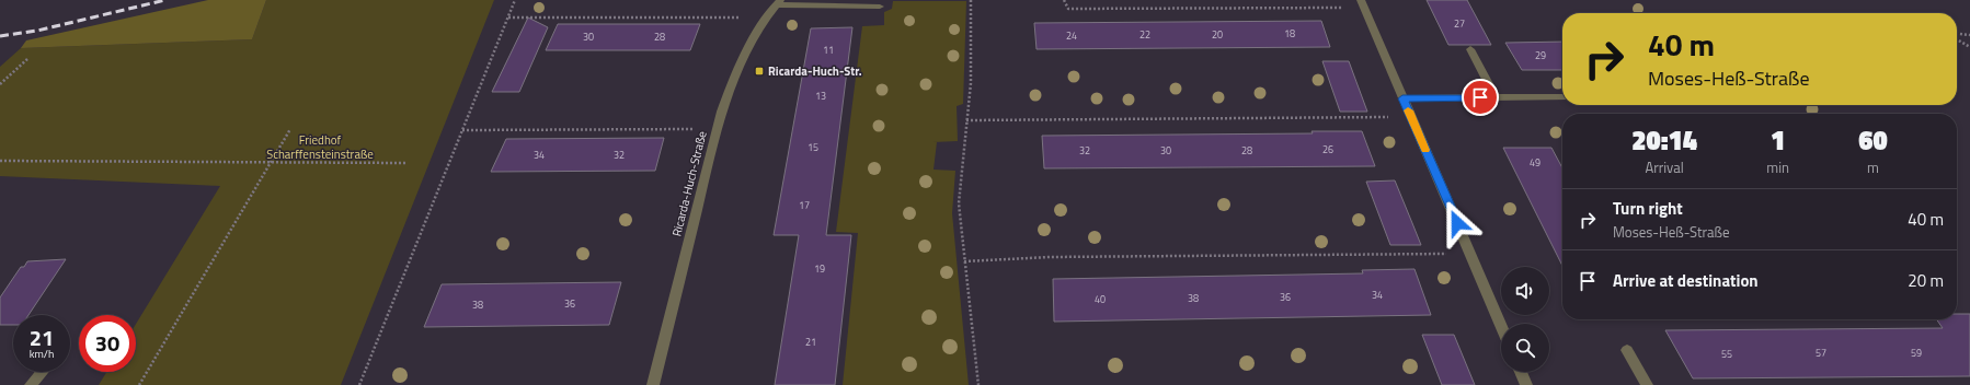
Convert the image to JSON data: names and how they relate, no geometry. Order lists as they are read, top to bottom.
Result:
{
  "streets": {
    "street": ["Ricarda-Huch-Straße"]
  },
  "parks": ["Friedhof Scharffensteinstraße"],
  "places": {
    "transit": ["Ricarda-Huch-Str."]
  },
  "house_numbers": [
    "27",
    "18",
    "22",
    "20",
    "24",
    "30",
    "28",
    "11",
    "29",
    "13",
    "15",
    "26",
    "32",
    "30",
    "28",
    "34",
    "32",
    "49",
    "17",
    "19",
    "34",
    "36",
    "38",
    "40",
    "36",
    "38",
    "21",
    "57",
    "59",
    "55"
  ],
  "page": {
    "turn": ["40 m", "Moses-Heß-Straße"],
    "eta": [
      "20:14",
      "Arrival",
      "1",
      "min",
      "60",
      "m"
    ],
    "list": [
      {
        "name": "Turn right",
        "note": "Moses-Heß-Straße",
        "value": "40 m"
      },
      {
        "name": "Arrive at destination",
        "value": "20 m"
      }
    ],
    "speed": "21 km/h",
    "limit": "30"
  }
}
